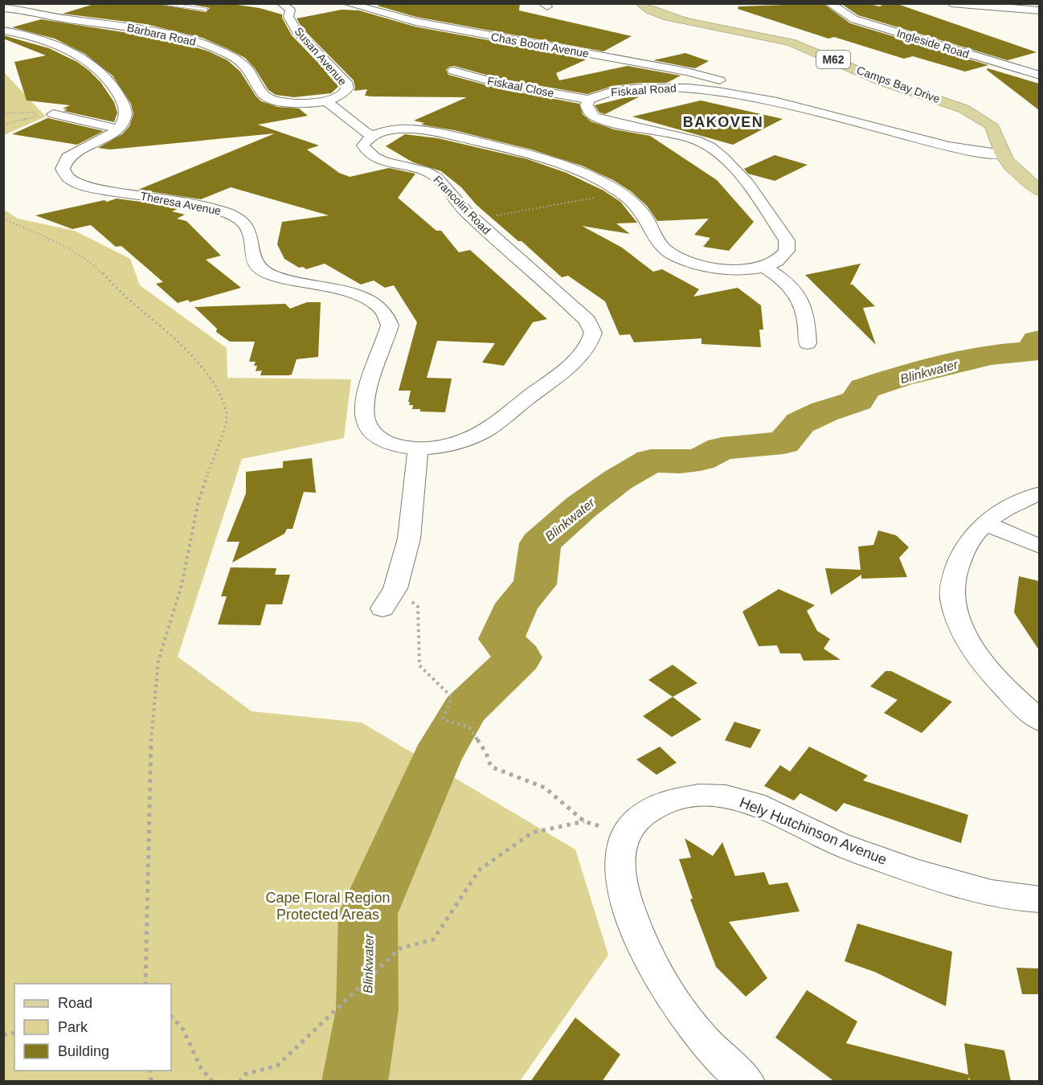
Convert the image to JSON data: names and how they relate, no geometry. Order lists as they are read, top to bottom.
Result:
{
  "streets": {
    "main road": ["M62", "Camps Bay Drive"],
    "street": [
      "Barbara Road",
      "Ingleside Road",
      "Chas Booth Avenue",
      "Susan Avenue",
      "Fiskaal Close",
      "Fiskaal Road",
      "Theresa Avenue",
      "Francolin Road",
      "Hely Hutchinson Avenue"
    ]
  },
  "crossings": [
    ["Barbara Road", "Susan Avenue"],
    ["Chas Booth Avenue", "Fiskaal Road"],
    ["Camps Bay Drive", "Fiskaal Road"],
    ["Fiskaal Close", "Fiskaal Road"],
    ["Theresa Avenue", "Francolin Road"]
  ],
  "districts": ["BAKOVEN"],
  "water": ["Blinkwater"],
  "parks": ["Cape Floral Region Protected Areas"],
  "legend": ["Road", "Park", "Building"]
}
